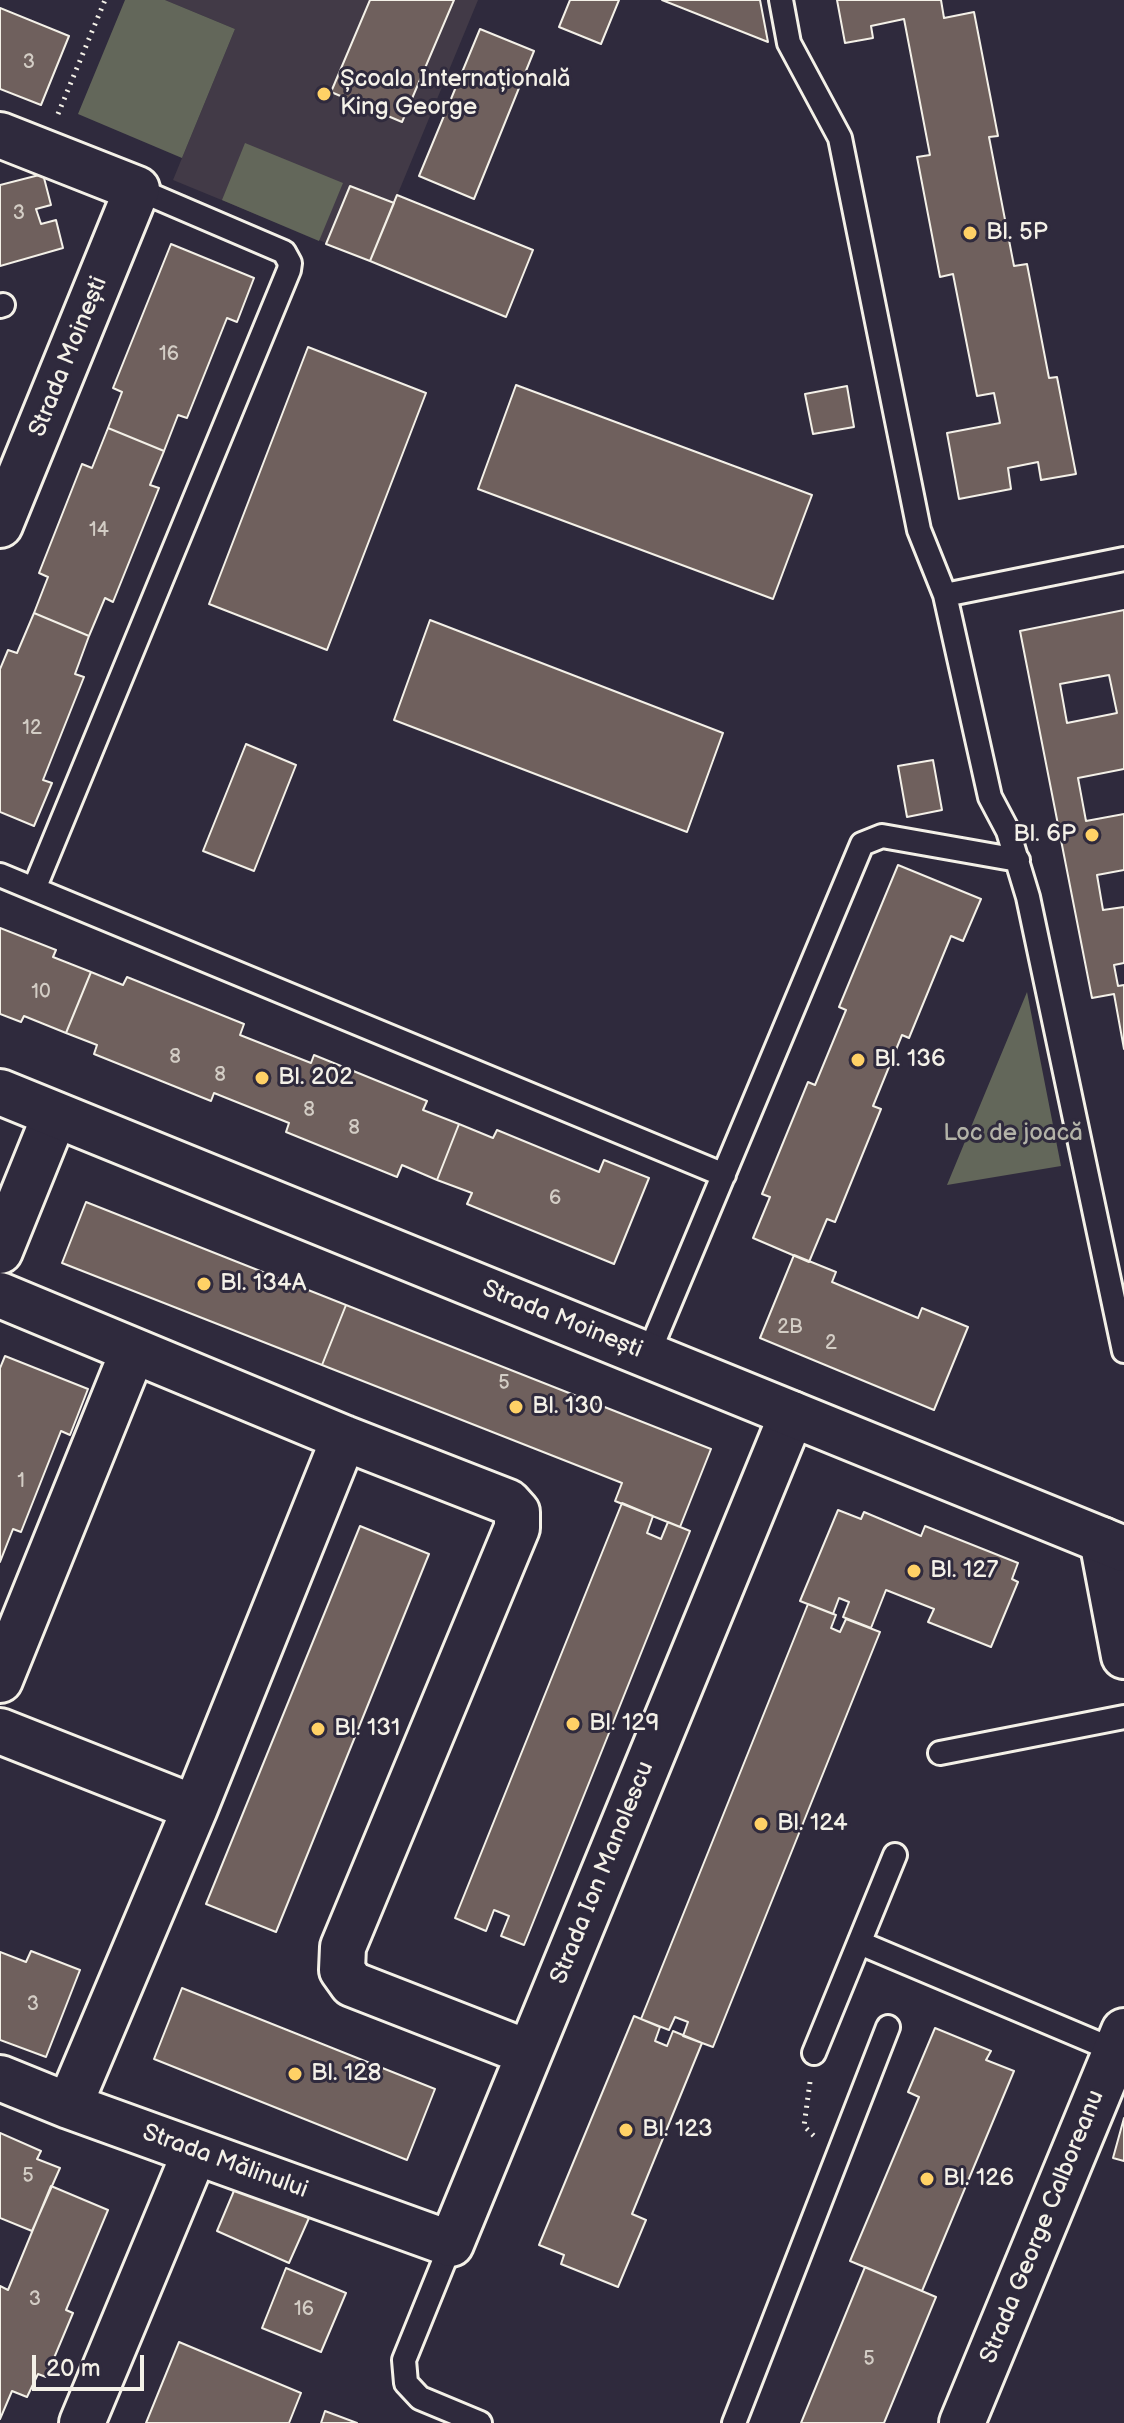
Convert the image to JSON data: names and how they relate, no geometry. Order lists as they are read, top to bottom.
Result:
{
  "streets": {
    "street": [
      "Strada Moinești",
      "Strada Ion Manolescu",
      "Strada Mălinului",
      "Strada George Calboreanu"
    ]
  },
  "crossings": [
    ["Strada Moinești", "Strada Ion Manolescu"],
    ["Strada Ion Manolescu", "Strada Mălinului"]
  ],
  "parks": ["Loc de joacă"],
  "places": [
    "Școala Internațională King George",
    "Bl. 5P",
    "Bl. 6P",
    "Bl. 136",
    "Bl. 202",
    "Bl. 134A",
    "Bl. 130",
    "Bl. 127",
    "Bl. 129",
    "Bl. 131",
    "Bl. 124",
    "Bl. 128",
    "Bl. 123",
    "Bl. 126"
  ],
  "house_numbers": [
    "3",
    "3",
    "16",
    "14",
    "12",
    "10",
    "8",
    "8",
    "8",
    "8",
    "6",
    "2B",
    "2",
    "5",
    "1",
    "3",
    "5",
    "3",
    "16",
    "5"
  ],
  "scale_bar": "20 m"
}
